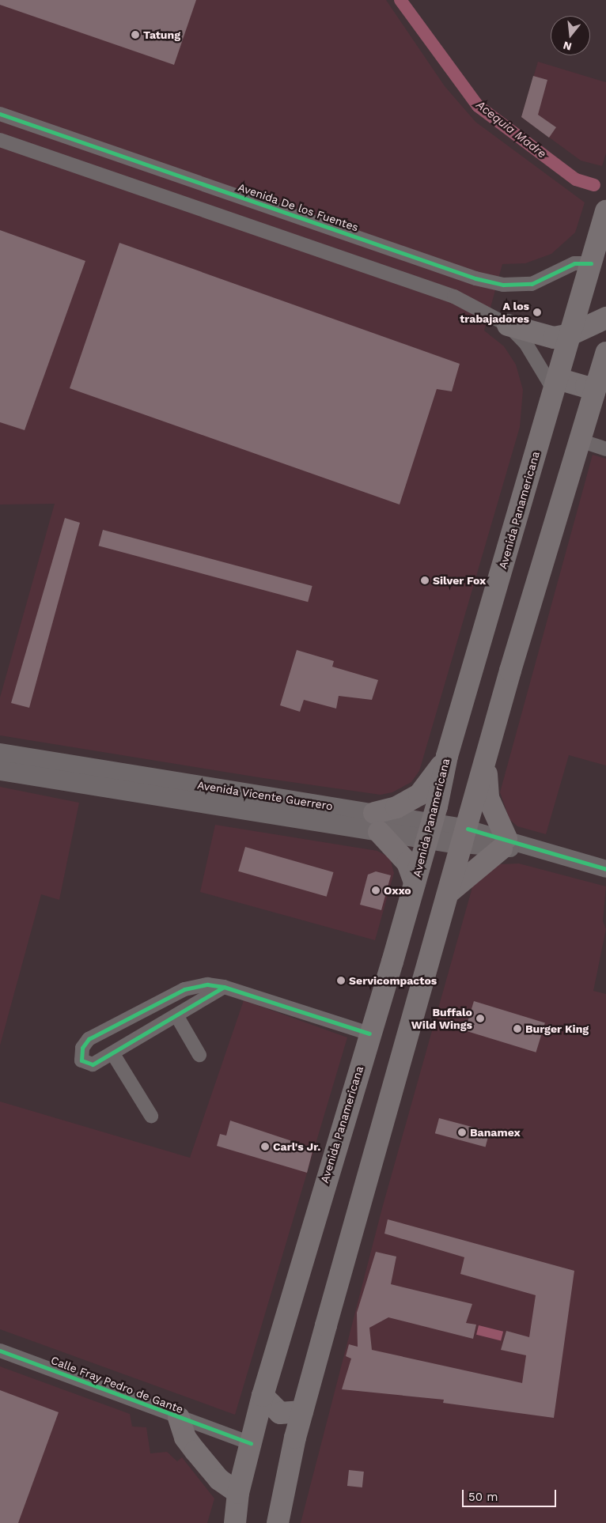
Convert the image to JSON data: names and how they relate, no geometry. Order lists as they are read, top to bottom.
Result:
{
  "streets": {
    "main road": ["Avenida Panamericana", "Avenida Vicente Guerrero"],
    "street": ["Avenida De los Fuentes", "Calle Fray Pedro de Gante"]
  },
  "crossings": [
    ["Avenida De los Fuentes", "Avenida Panamericana"],
    ["Avenida Panamericana", "Avenida Vicente Guerrero"],
    ["Avenida Panamericana", "Calle Fray Pedro de Gante"]
  ],
  "water": ["Acequia Madre"],
  "places": [
    "Tatung",
    "A los trabajadores",
    "Silver Fox",
    "Oxxo",
    "Servicompactos",
    "Buffalo Wild Wings",
    "Burger King",
    "Banamex",
    "Carl's Jr."
  ],
  "scale_bar": "50 m",
  "north": "bottom"
}
